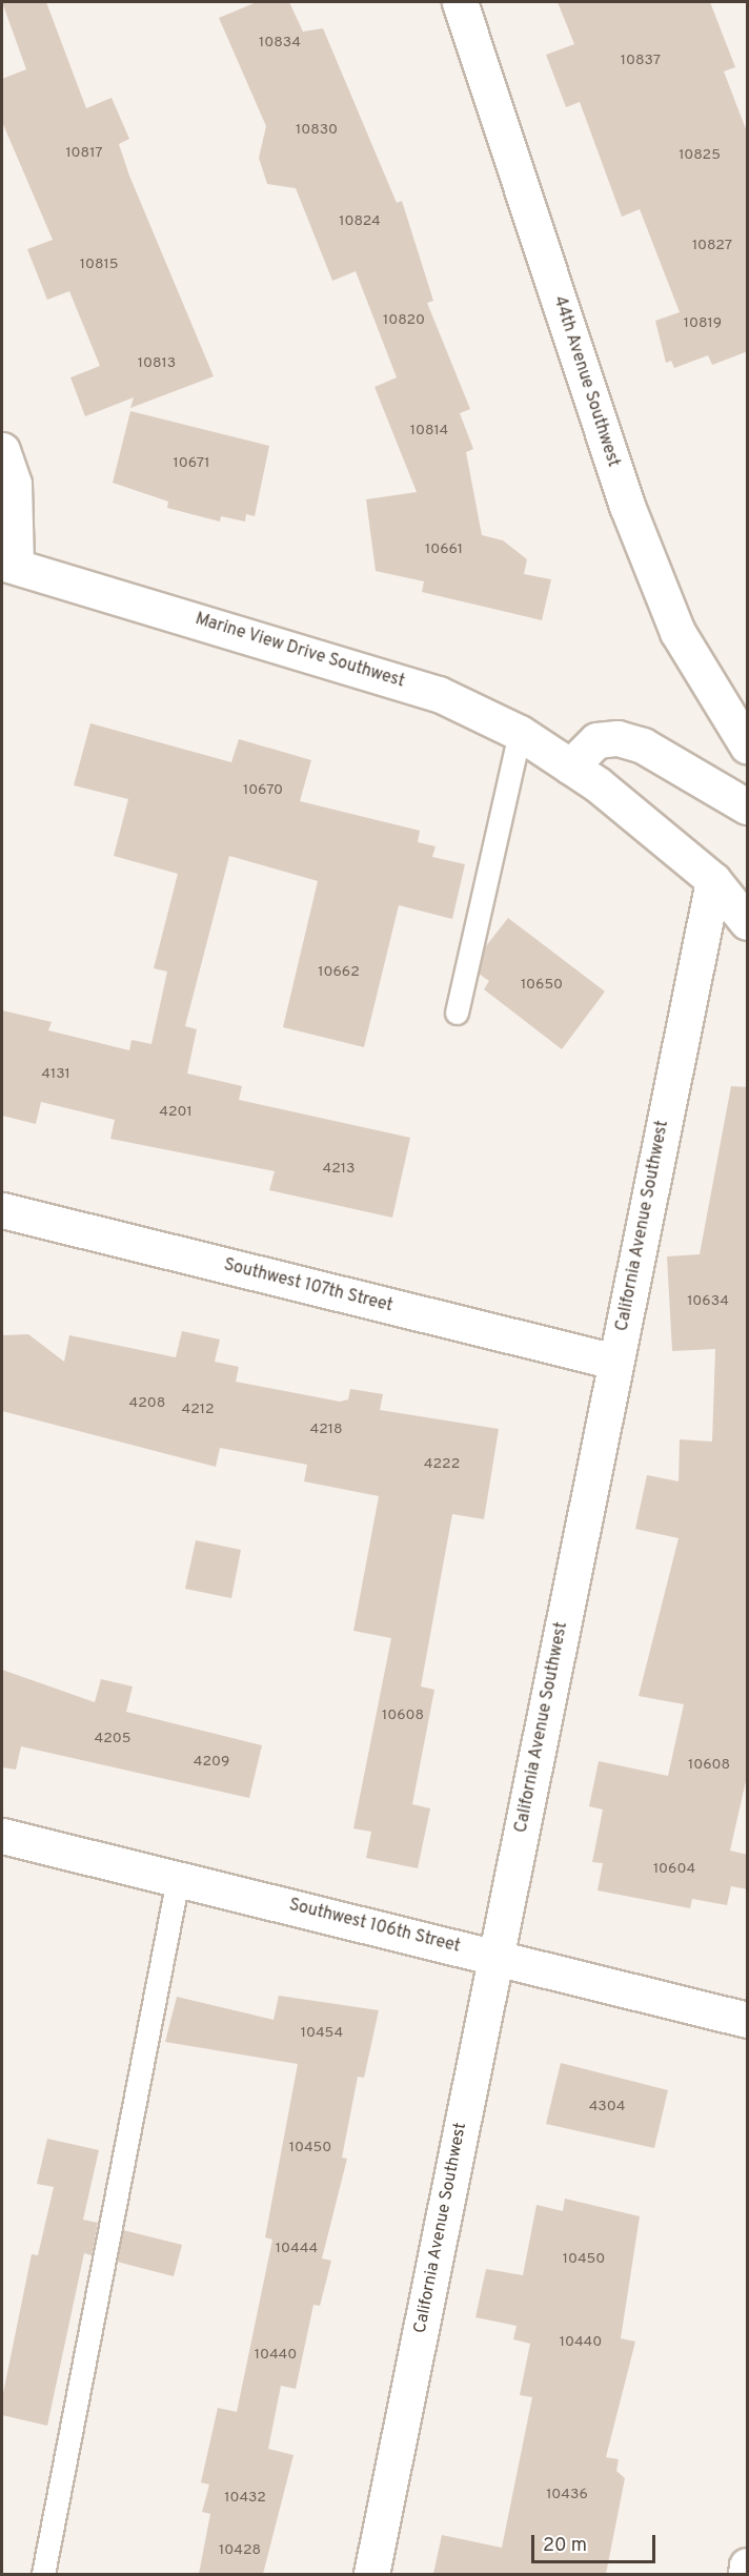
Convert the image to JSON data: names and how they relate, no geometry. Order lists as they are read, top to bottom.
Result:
{
  "streets": {
    "street": [
      "44th Avenue Southwest",
      "Marine View Drive Southwest",
      "California Avenue Southwest",
      "Southwest 107th Street",
      "Southwest 106th Street"
    ]
  },
  "crossings": [
    ["Marine View Drive Southwest", "California Avenue Southwest"],
    ["California Avenue Southwest", "Southwest 107th Street"],
    ["California Avenue Southwest", "Southwest 106th Street"]
  ],
  "house_numbers": [
    "10834",
    "10837",
    "10830",
    "10817",
    "10825",
    "10824",
    "10827",
    "10815",
    "10820",
    "10819",
    "10813",
    "10814",
    "10671",
    "10661",
    "10670",
    "10662",
    "10650",
    "4131",
    "4201",
    "4213",
    "10634",
    "4208",
    "4212",
    "4218",
    "4222",
    "10608",
    "4205",
    "4209",
    "10608",
    "10604",
    "10454",
    "4304",
    "10450",
    "10444",
    "10450",
    "10440",
    "10440",
    "10436",
    "10432",
    "10428"
  ],
  "scale_bar": "20 m"
}
